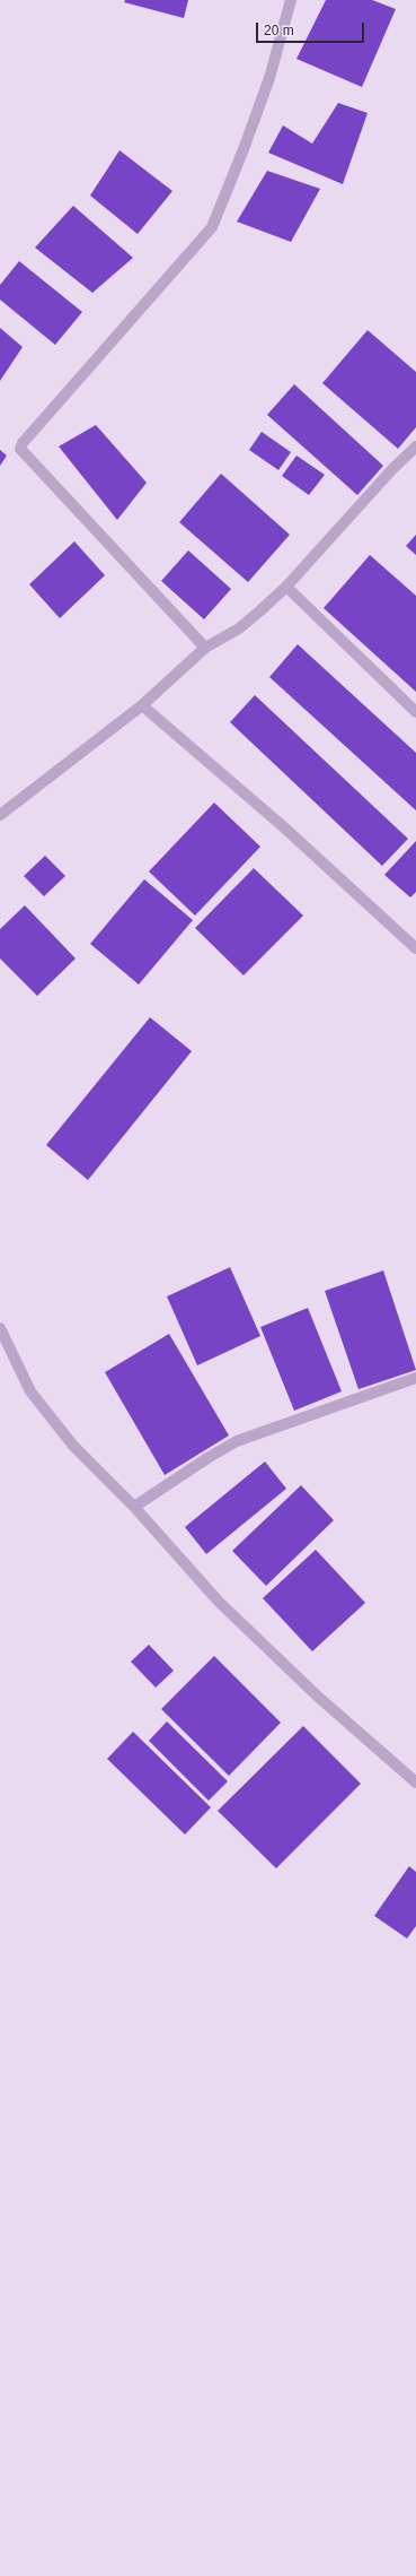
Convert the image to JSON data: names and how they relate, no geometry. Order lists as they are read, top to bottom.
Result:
{
  "scale_bar": "20 m"
}
